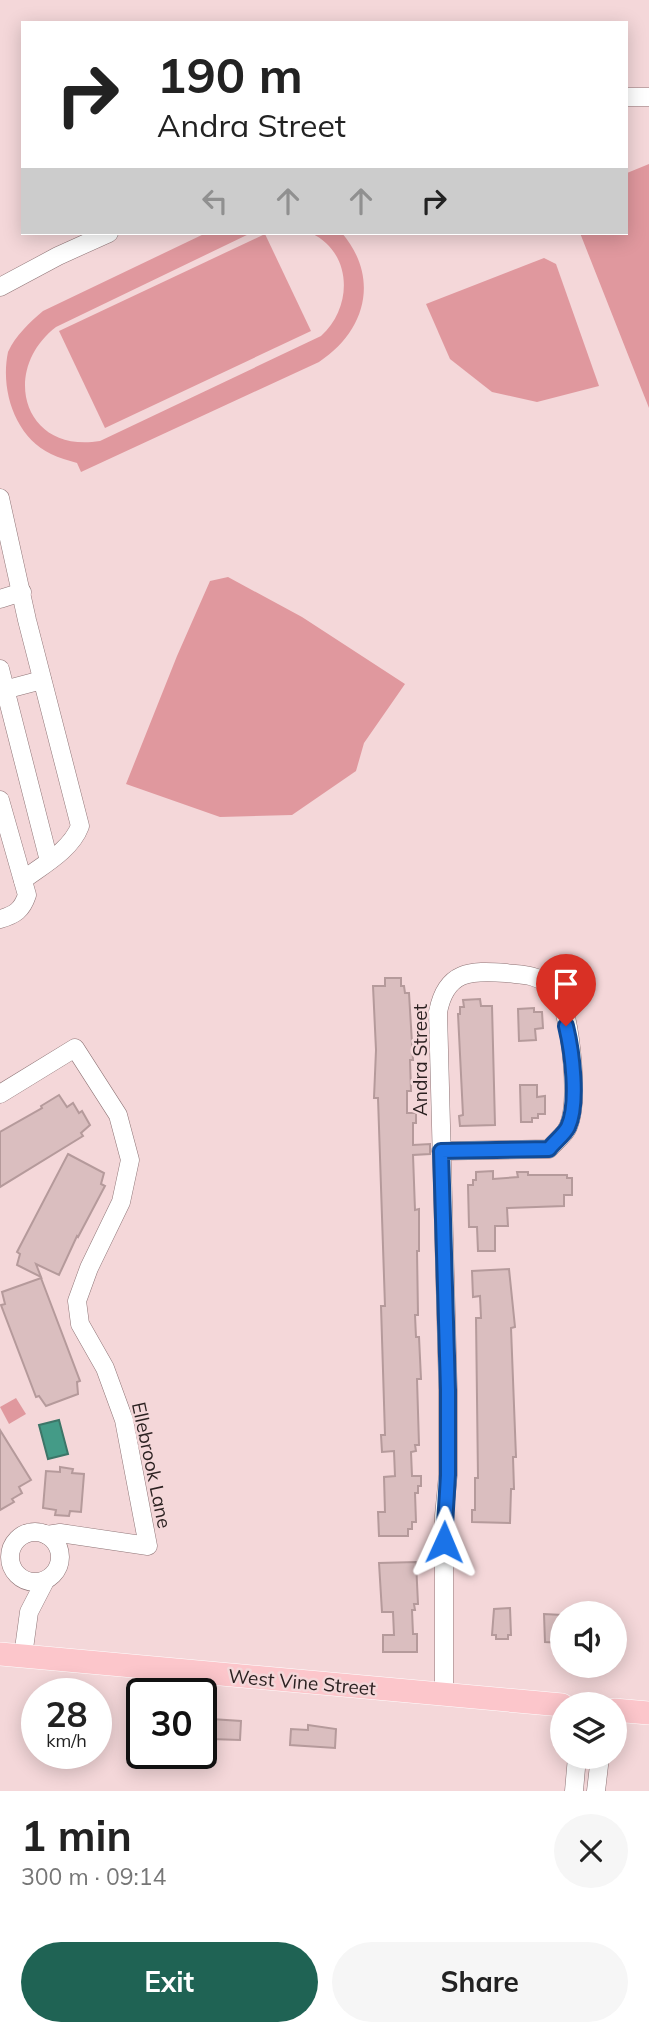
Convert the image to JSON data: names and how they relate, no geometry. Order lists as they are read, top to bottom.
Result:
{
  "streets": {
    "main road": ["West Vine Street"],
    "street": ["Andra Street", "Ellebrook Lane"]
  },
  "crossings": [
    ["Andra Street", "West Vine Street"]
  ],
  "page": {
    "turn": ["190 m", "Andra Street"],
    "speed": "28 km/h",
    "limit": "30",
    "heading": ["1 min", "300 m · 09:14"],
    "buttons": ["Exit", "Share"]
  }
}
